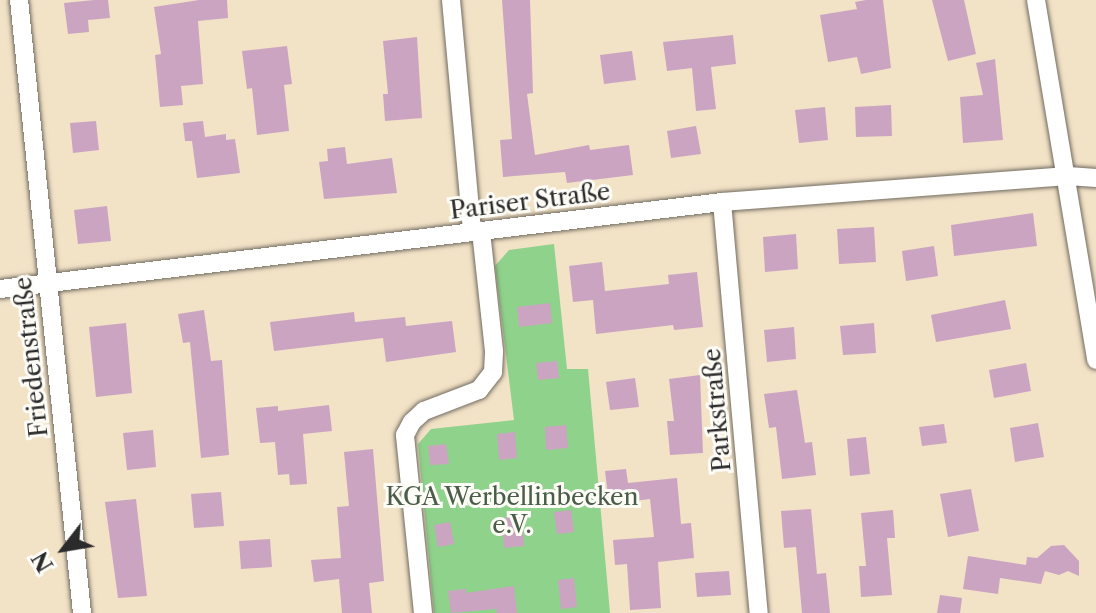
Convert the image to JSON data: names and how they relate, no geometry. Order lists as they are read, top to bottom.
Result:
{
  "streets": {
    "street": ["Pariser Straße", "Friedenstraße", "Parkstraße"]
  },
  "crossings": [
    ["Pariser Straße", "Friedenstraße"],
    ["Pariser Straße", "Parkstraße"]
  ],
  "parks": ["KGA Werbellinbecken e.V."],
  "north": "bottom left"
}
